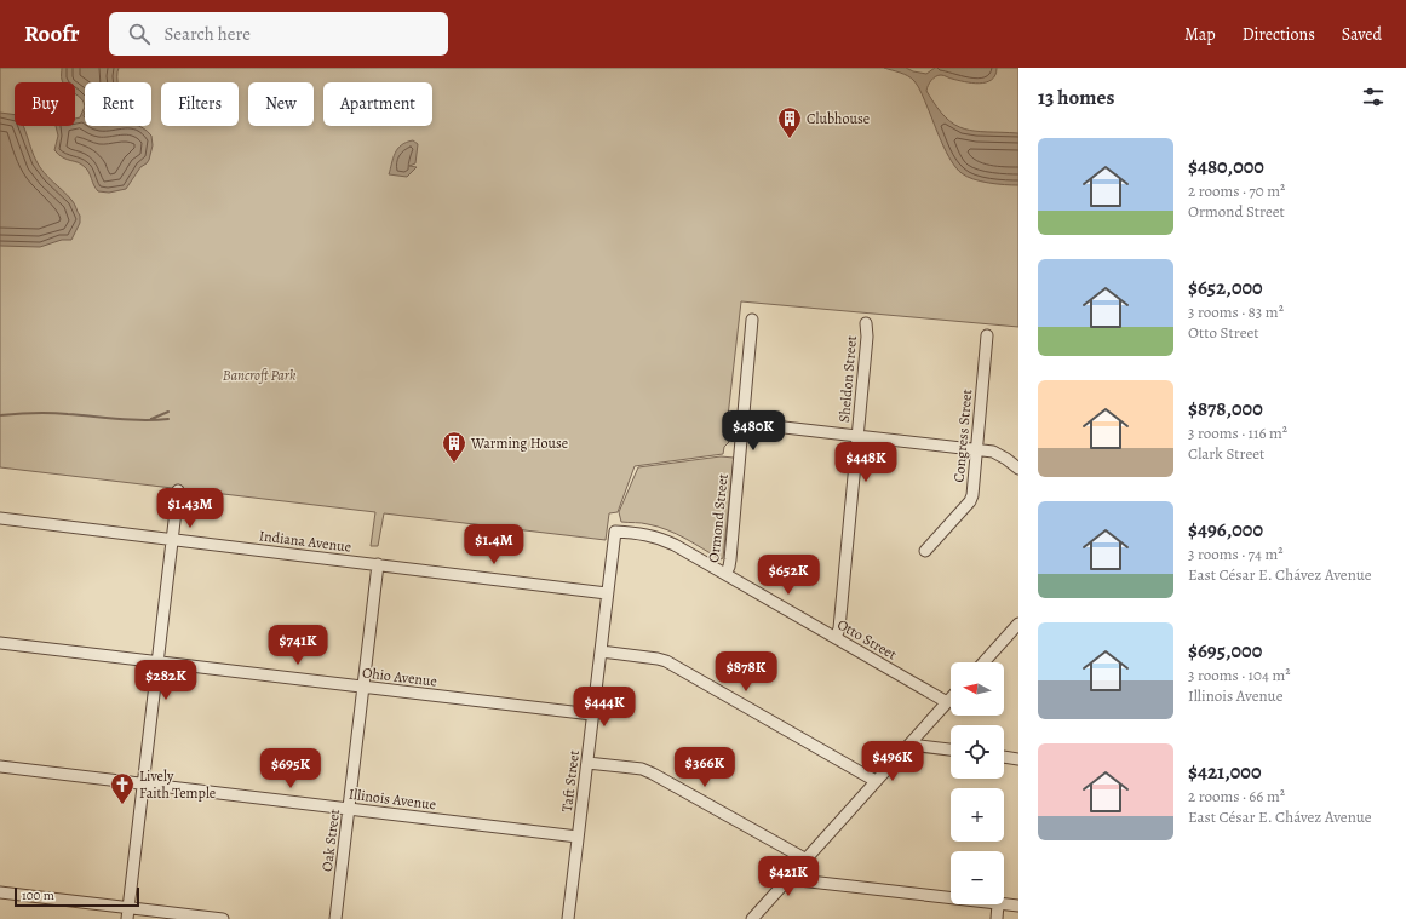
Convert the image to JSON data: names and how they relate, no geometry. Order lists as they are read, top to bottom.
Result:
{
  "streets": {
    "street": [
      "Sheldon Street",
      "Congress Street",
      "Ormond Street",
      "Indiana Avenue",
      "Otto Street",
      "Ohio Avenue",
      "Taft Street",
      "Illinois Avenue",
      "Oak Street"
    ]
  },
  "crossings": [
    ["Sheldon Street", "Otto Street"],
    ["Ormond Street", "Otto Street"],
    ["Indiana Avenue", "Taft Street"],
    ["Indiana Avenue", "Oak Street"],
    ["Otto Street", "Taft Street"],
    ["Ohio Avenue", "Taft Street"],
    ["Ohio Avenue", "Oak Street"],
    ["Taft Street", "Illinois Avenue"],
    ["Illinois Avenue", "Oak Street"]
  ],
  "parks": ["Bancroft Park"],
  "places": {
    "building": ["Clubhouse", "Warming House"],
    "church": ["Lively Faith Temple"]
  },
  "scale_bar": "100 m",
  "north": "left",
  "page": {
    "header": "Roofr",
    "search": "Search here",
    "nav": ["Map", "Directions", "Saved"],
    "heading": "13 homes",
    "chip": [
      "Buy",
      "Rent",
      "Filters",
      "New",
      "Apartment"
    ],
    "list": [
      {
        "name": "$480,000",
        "note": "2 rooms · 70 m² · Ormond Street"
      },
      {
        "name": "$652,000",
        "note": "3 rooms · 83 m² · Otto Street"
      },
      {
        "name": "$878,000",
        "note": "3 rooms · 116 m² · Clark Street"
      },
      {
        "name": "$496,000",
        "note": "3 rooms · 74 m² · East César E. Chávez Avenue"
      },
      {
        "name": "$695,000",
        "note": "3 rooms · 104 m² · Illinois Avenue"
      },
      {
        "name": "$421,000",
        "note": "2 rooms · 66 m² · East César E. Chávez Avenue"
      }
    ],
    "price": [
      "$480K",
      "$448K",
      "$1.43M",
      "$1.4M",
      "$652K",
      "$741K",
      "$878K",
      "$282K",
      "$444K",
      "$496K",
      "$366K",
      "$695K",
      "$421K"
    ],
    "map_buttons": ["+", "−"],
    "scale": "100 m"
  }
}
